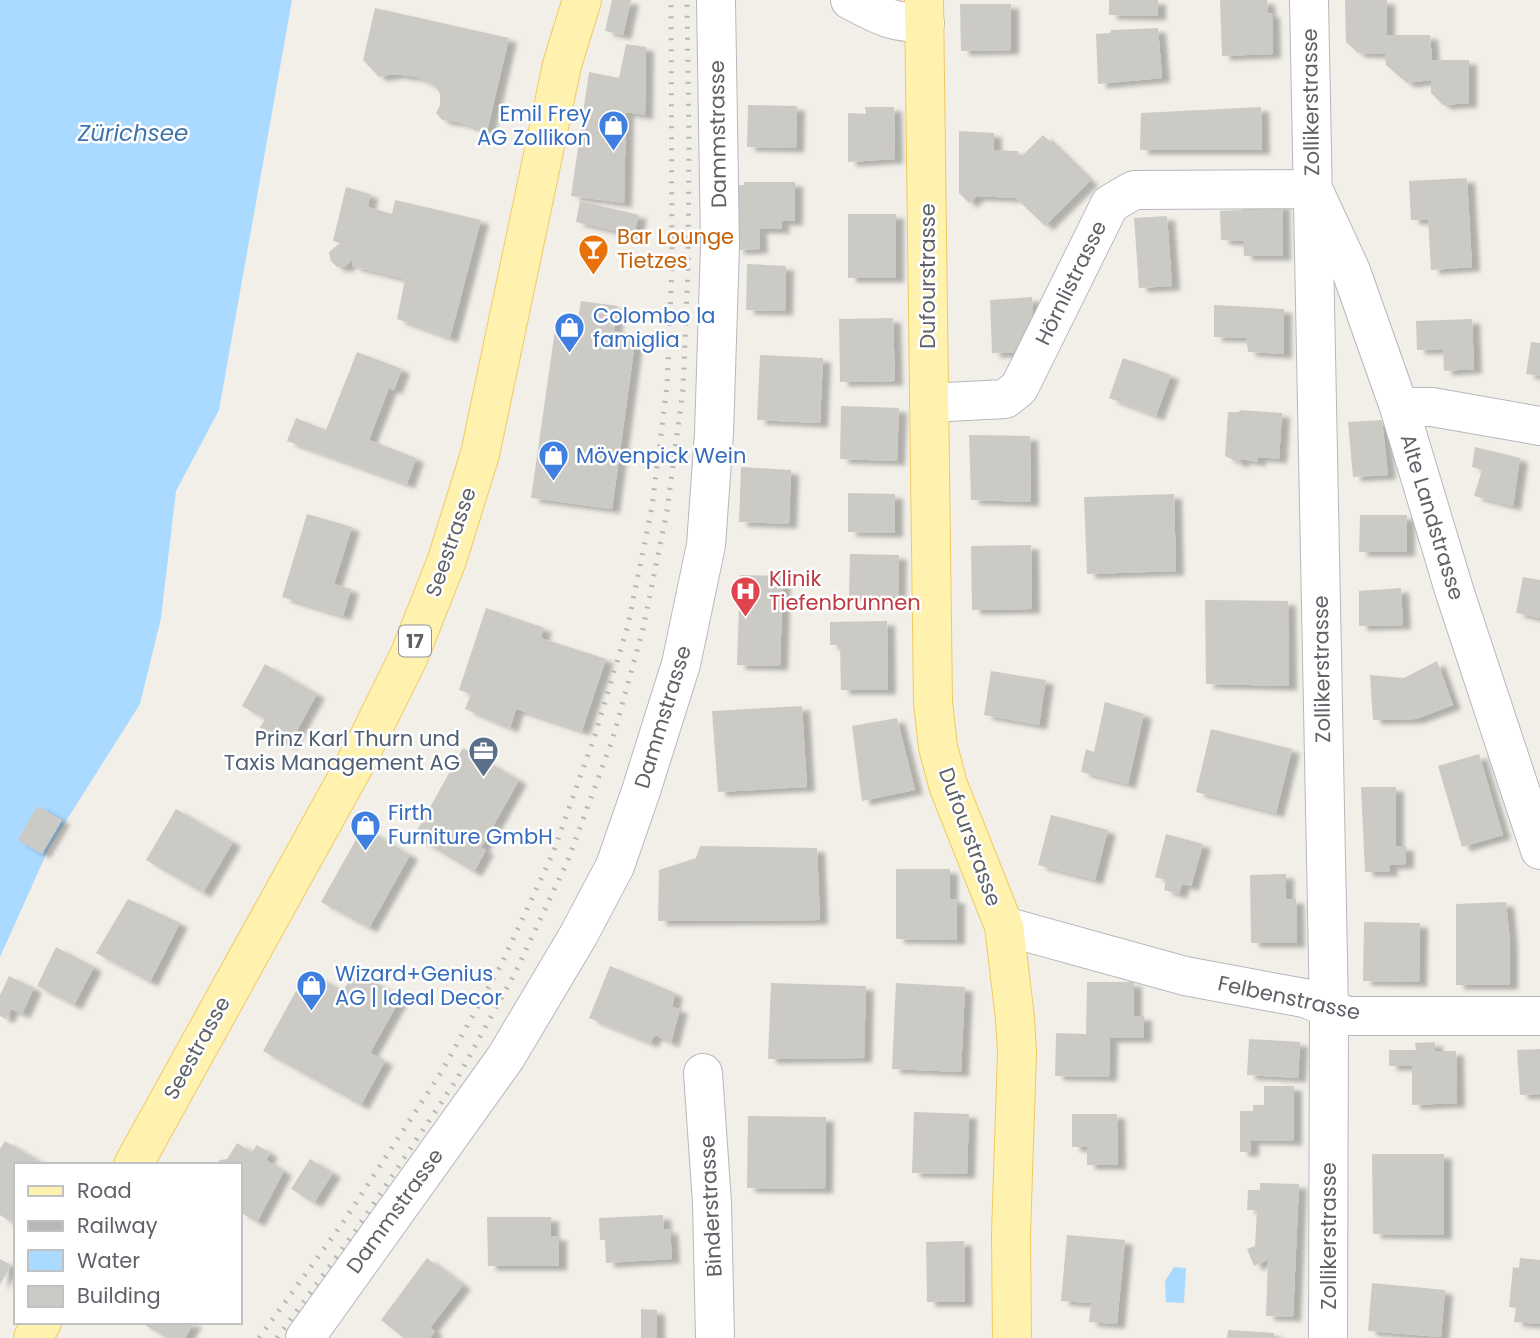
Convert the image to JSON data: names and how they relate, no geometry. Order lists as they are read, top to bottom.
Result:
{
  "streets": {
    "main road": ["Dufourstrasse", "Seestrasse", "17"],
    "street": [
      "Zollikerstrasse",
      "Dammstrasse",
      "Hörnlistrasse",
      "Alte Landstrasse",
      "Felbenstrasse",
      "Binderstrasse"
    ]
  },
  "crossings": [
    ["Zollikerstrasse", "Hörnlistrasse"],
    ["Zollikerstrasse", "Alte Landstrasse"],
    ["Zollikerstrasse", "Felbenstrasse"],
    ["Dufourstrasse", "Hörnlistrasse"],
    ["Dufourstrasse", "Felbenstrasse"],
    ["Hörnlistrasse", "Alte Landstrasse"],
    ["Seestrasse", "17"]
  ],
  "water": ["Zürichsee"],
  "places": {
    "shop": [
      "Emil Frey AG Zollikon",
      "Colombo la famiglia",
      "Mövenpick Wein",
      "Firth Furniture GmbH",
      "Wizard+Genius AG | Ideal Decor"
    ],
    "bar": ["Bar Lounge Tietzes"],
    "hospital": ["Klinik Tiefenbrunnen"],
    "office": ["Prinz Karl Thurn und Taxis Management AG"]
  },
  "legend": [
    "Road",
    "Railway",
    "Water",
    "Building"
  ]
}
